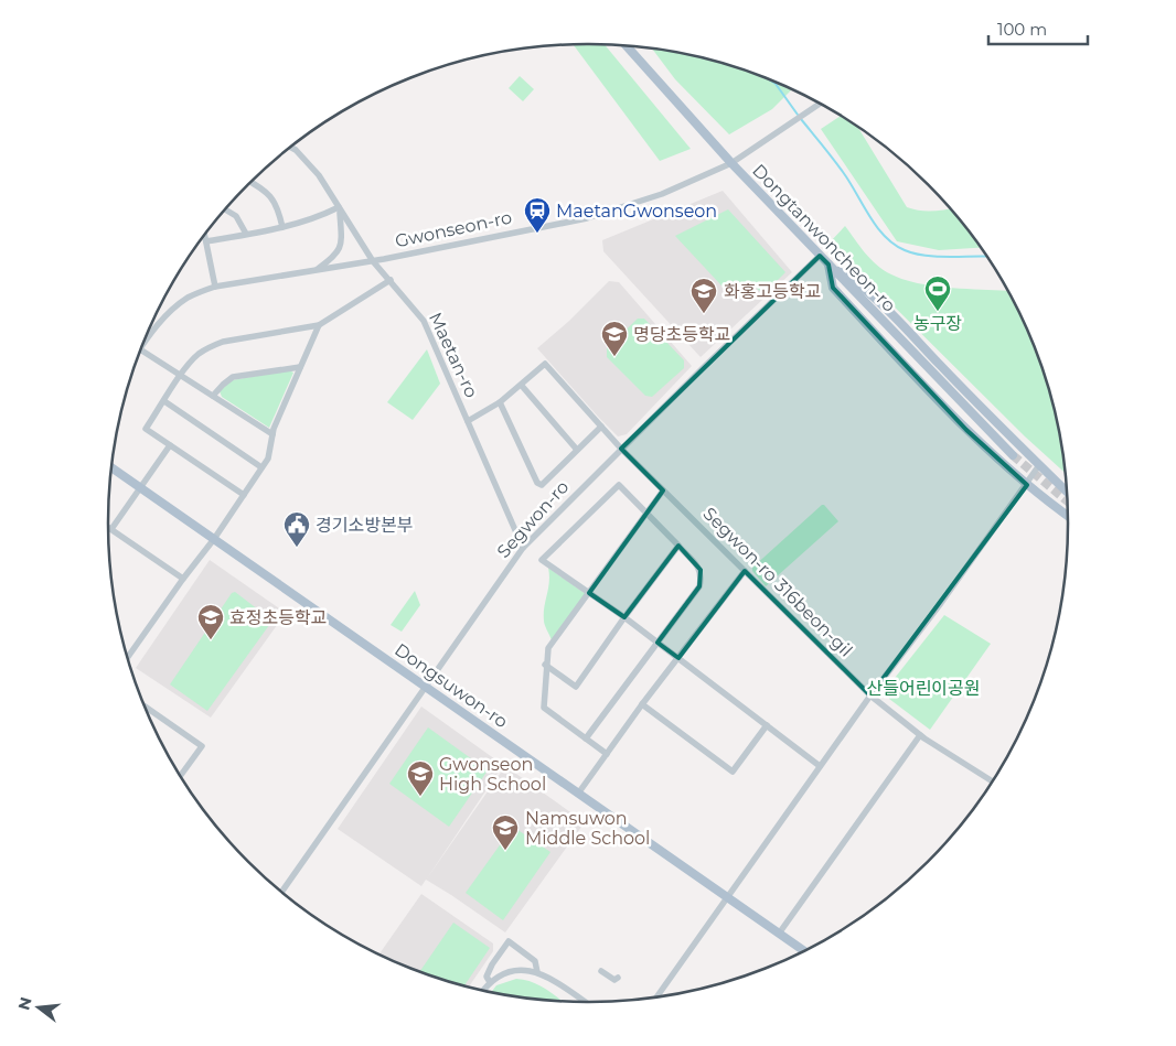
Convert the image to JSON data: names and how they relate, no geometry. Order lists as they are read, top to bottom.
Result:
{
  "streets": {
    "main road": ["Dongtanwoncheon-ro", "Dongsuwon-ro"],
    "street": [
      "Gwonseon-ro",
      "Maetan-ro",
      "Segwon-ro",
      "Segwon-ro 316beon-gil"
    ]
  },
  "crossings": [
    ["Gwonseon-ro", "Dongtanwoncheon-ro"],
    ["Gwonseon-ro", "Maetan-ro"],
    ["Dongtanwoncheon-ro", "Segwon-ro"],
    ["Maetan-ro", "Segwon-ro"],
    ["Segwon-ro", "Segwon-ro 316beon-gil"],
    ["Segwon-ro", "Dongsuwon-ro"]
  ],
  "parks": ["산들어린이공원"],
  "places": {
    "station": ["MaetanGwonseon"],
    "sports": ["농구장"],
    "school or university": [
      "화홍고등학교",
      "명당초등학교",
      "효정초등학교",
      "Gwonseon High School",
      "Namsuwon Middle School"
    ],
    "public building": ["경기소방본부"]
  },
  "scale_bar": "100 m",
  "north": "left"
}
